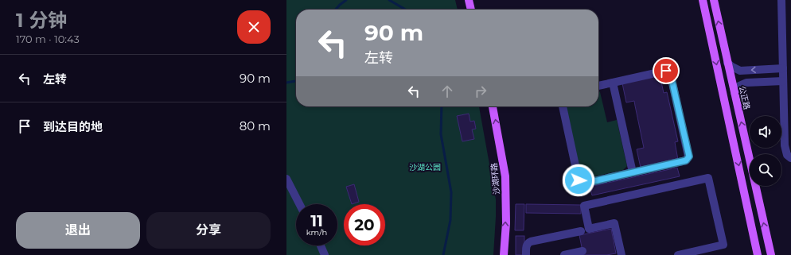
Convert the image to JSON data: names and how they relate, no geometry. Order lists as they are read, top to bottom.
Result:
{
  "streets": {
    "main road": ["公正路", "沙湖环路"]
  },
  "one_way": ["沙湖环路"],
  "parks": ["沙湖公园"],
  "page": {
    "heading": ["1 分钟", "170 m · 10:43"],
    "turn": ["90 m", "左转"],
    "list": [
      {
        "name": "左转",
        "value": "90 m"
      },
      {
        "name": "到达目的地",
        "value": "80 m"
      }
    ],
    "speed": "11 km/h",
    "limit": "20",
    "buttons": ["退出", "分享"]
  }
}
